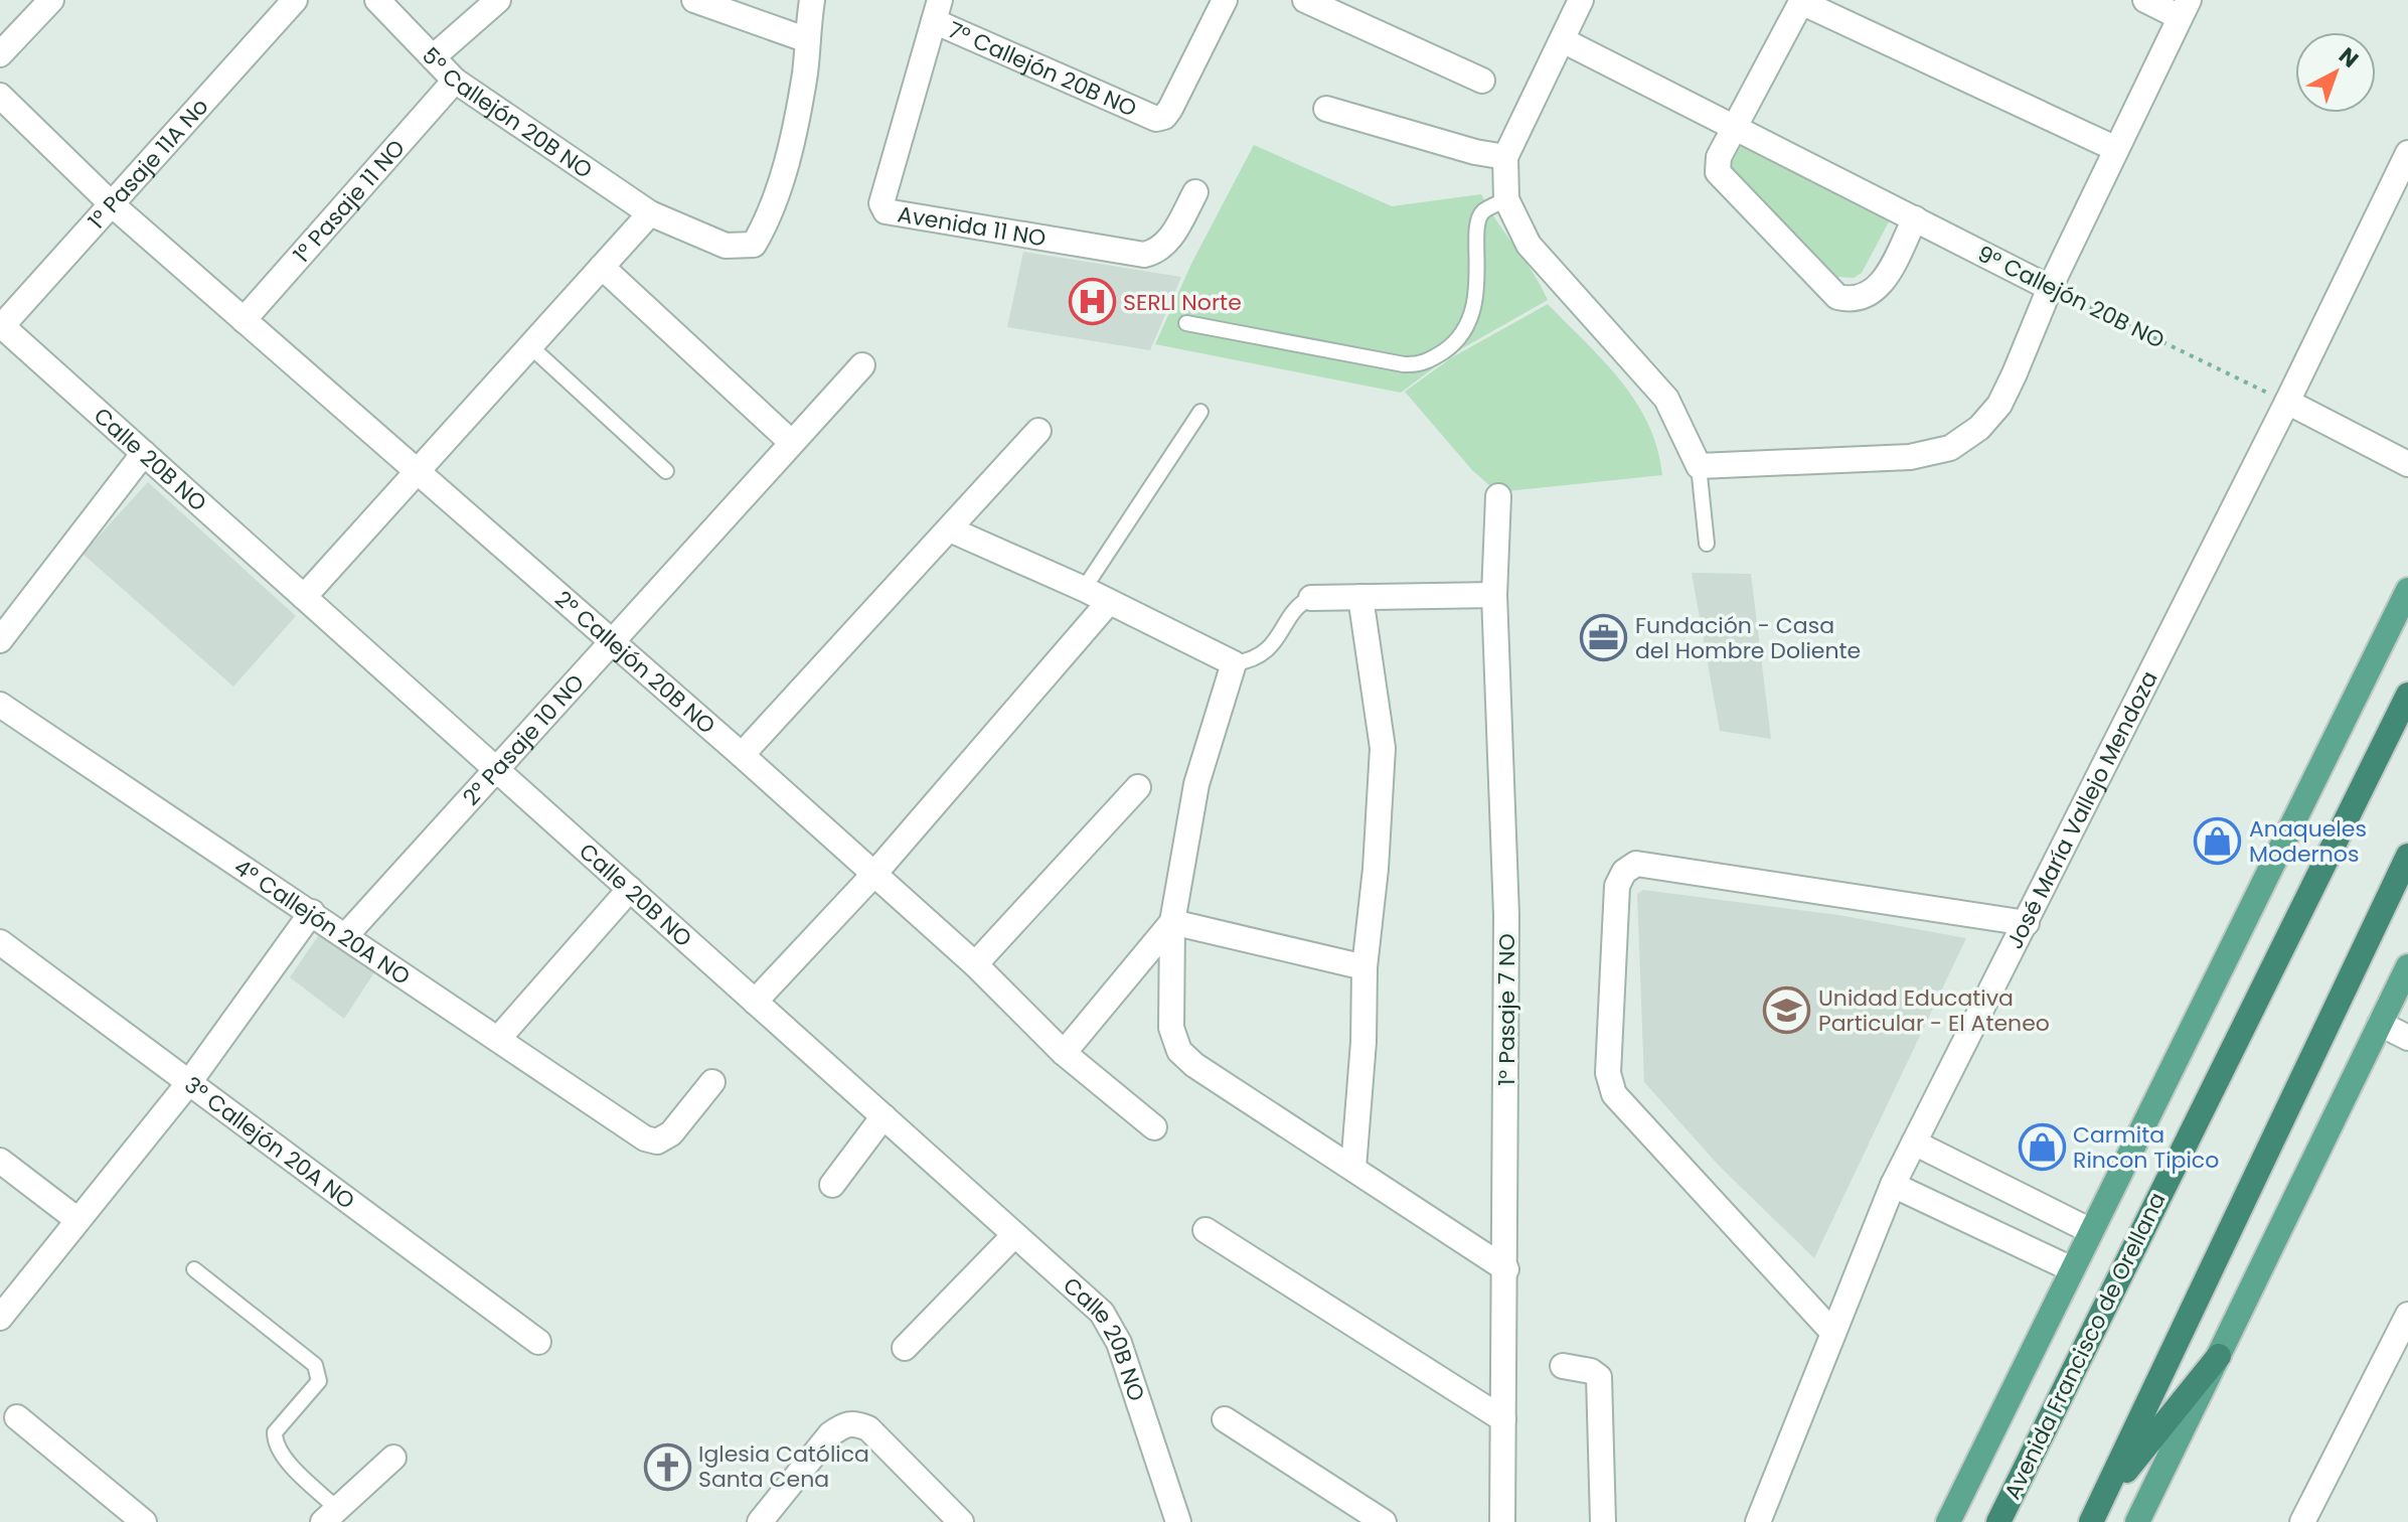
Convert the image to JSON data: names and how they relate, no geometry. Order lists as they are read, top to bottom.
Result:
{
  "streets": {
    "highway": ["Avenida Francisco de Orellana"],
    "street": [
      "7° Callejón 20B NO",
      "5° Callejón 20B NO",
      "1° Pasaje 11A No",
      "1° Pasaje 11 NO",
      "Avenida 11 NO",
      "9° Callejón 20B NO",
      "Calle 20B NO",
      "2° Callejón 20B NO",
      "2° Pasaje 10 NO",
      "José María Vallejo Mendoza",
      "4° Callejón 20A NO",
      "1° Pasaje 7 NO",
      "3° Callejón 20A NO"
    ]
  },
  "crossings": [
    ["7° Callejón 20B NO", "Avenida 11 NO"],
    ["5° Callejón 20B NO", "1° Pasaje 11 NO"],
    ["1° Pasaje 11A No", "Calle 20B NO"],
    ["1° Pasaje 11A No", "2° Callejón 20B NO"],
    ["1° Pasaje 11 NO", "2° Callejón 20B NO"],
    ["9° Callejón 20B NO", "José María Vallejo Mendoza"],
    ["Calle 20B NO", "2° Pasaje 10 NO"],
    ["2° Callejón 20B NO", "2° Pasaje 10 NO"],
    ["2° Pasaje 10 NO", "4° Callejón 20A NO"]
  ],
  "places": {
    "hospital": ["SERLI Norte"],
    "office": ["Fundación - Casa del Hombre Doliente"],
    "shop": ["Anaqueles Modernos", "Carmita Rincon Tipico"],
    "school or university": ["Unidad Educativa Particular - El Ateneo"],
    "church": ["Iglesia Católica Santa Cena"]
  },
  "north": "top right"
}
